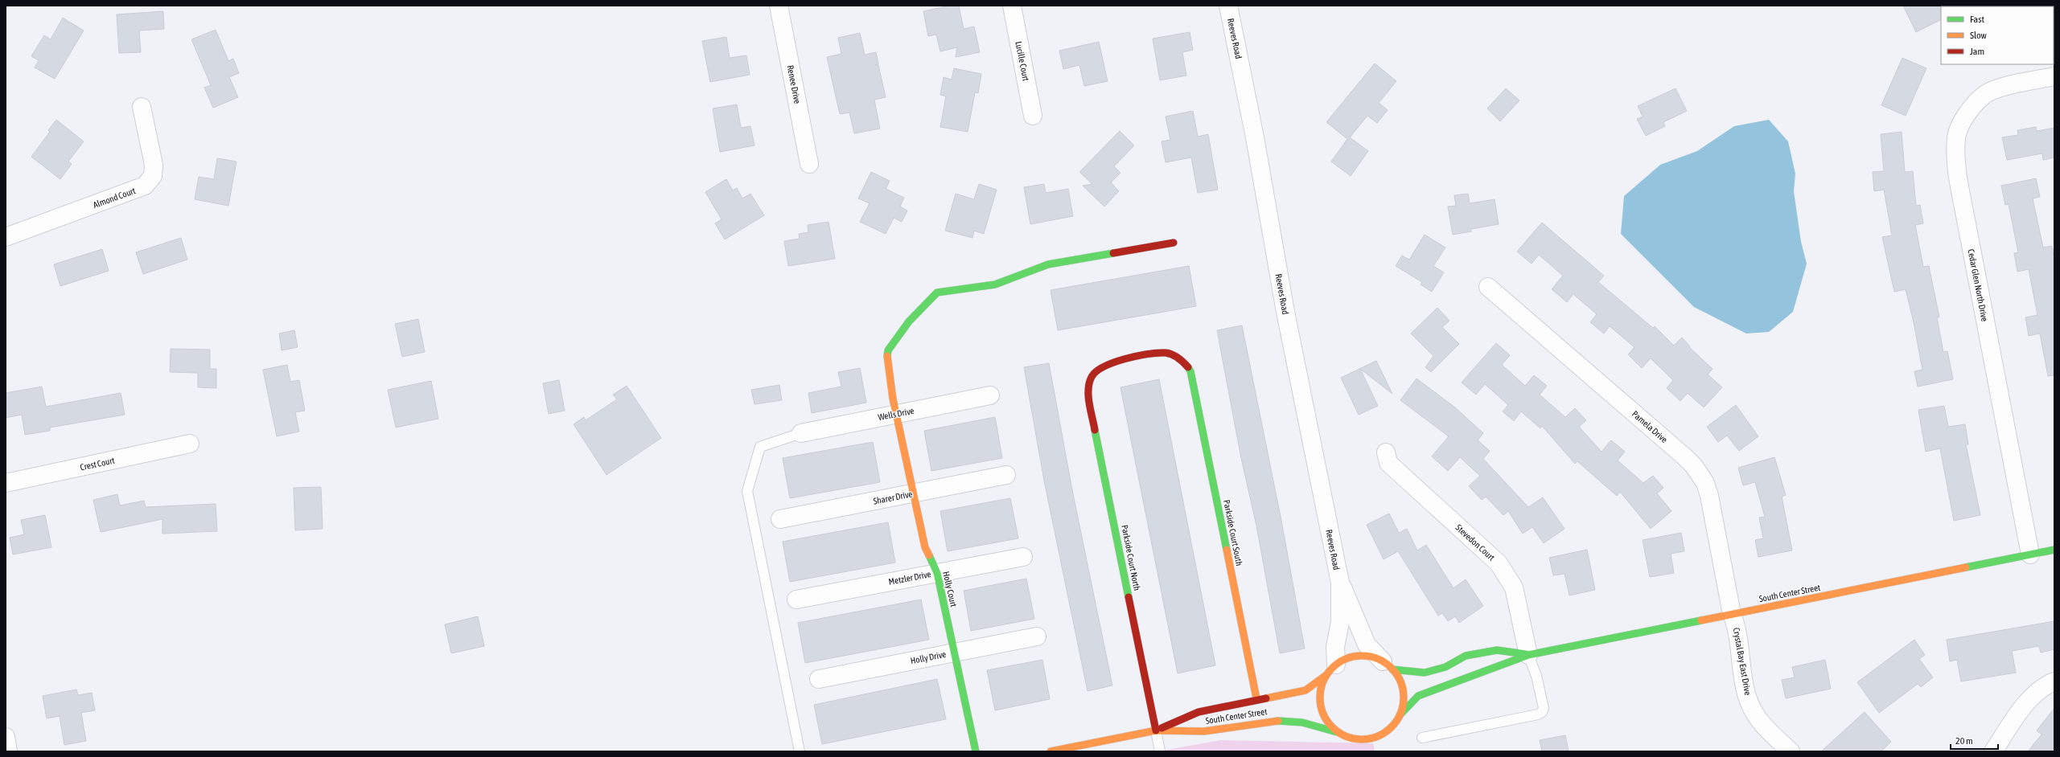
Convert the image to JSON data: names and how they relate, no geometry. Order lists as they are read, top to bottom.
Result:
{
  "streets": {
    "main road": [
      "Parkside Court South",
      "Parkside Court North",
      "Holly Court",
      "South Center Street"
    ],
    "street": [
      "Reeves Road",
      "Lucille Court",
      "Renee Drive",
      "Almond Court",
      "Cedar Glen North Drive",
      "Wells Drive",
      "Pamela Drive",
      "Crest Court",
      "Sharer Drive",
      "Stevedon Court",
      "Metzler Drive",
      "Holly Drive",
      "Crystal Bay East Drive"
    ]
  },
  "crossings": [
    ["Reeves Road", "South Center Street"],
    ["Cedar Glen North Drive", "South Center Street"],
    ["Wells Drive", "Holly Court"],
    ["Pamela Drive", "South Center Street"],
    ["Pamela Drive", "Crystal Bay East Drive"],
    ["Sharer Drive", "Holly Court"],
    ["Parkside Court South", "Parkside Court North"],
    ["Parkside Court South", "South Center Street"],
    ["Stevedon Court", "South Center Street"],
    ["Parkside Court North", "South Center Street"],
    ["Metzler Drive", "Holly Court"],
    ["Holly Court", "Holly Drive"],
    ["South Center Street", "Crystal Bay East Drive"]
  ],
  "legend": ["Fast", "Slow", "Jam"],
  "scale_bar": "20 m"
}
